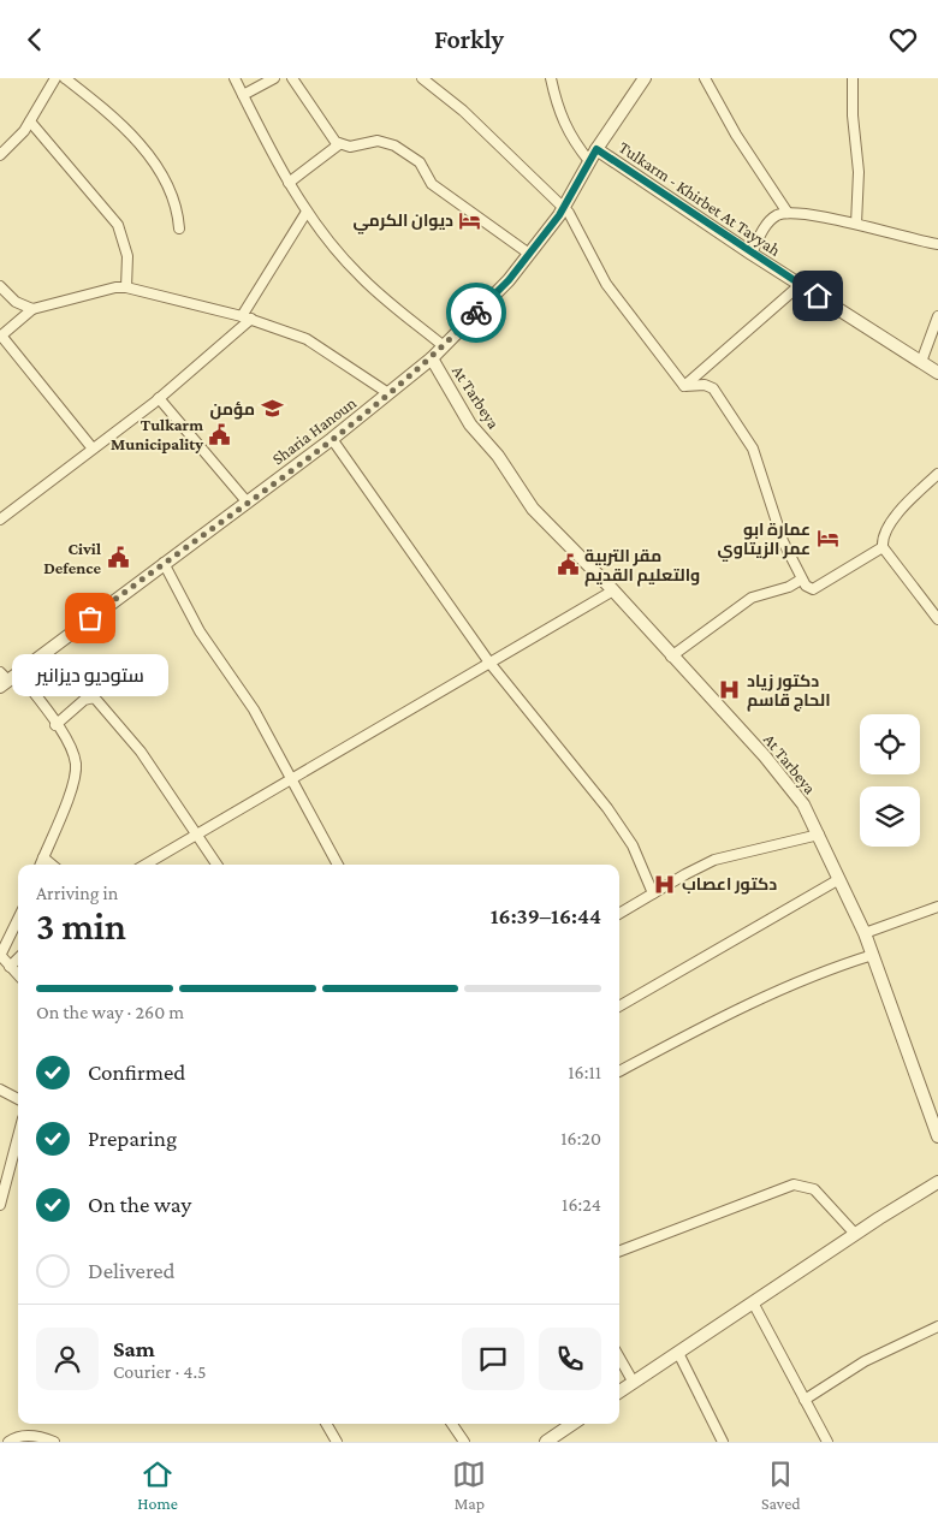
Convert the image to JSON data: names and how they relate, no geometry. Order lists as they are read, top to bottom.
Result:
{
  "streets": {
    "street": ["Tulkarm - Khirbet At Tayyah", "At Tarbeya", "Sharia Hanoun"]
  },
  "crossings": [
    ["Tulkarm - Khirbet At Tayyah", "Sharia Hanoun"],
    ["At Tarbeya", "Sharia Hanoun"]
  ],
  "places": {
    "hotel": ["ديوان الكرمي", "عمارة ابو عمر الزيتاوي"],
    "school or university": ["مؤمن"],
    "public building": ["Tulkarm Municipality", "Civil Defence", "مقر التربية والتعليم القديم"],
    "other": ["ستوديو ديزانير"],
    "hospital": ["دكتور زياد الحاج قاسم", "دكتور اعصاب"]
  },
  "page": {
    "header": "Forkly",
    "bubble": "ستوديو ديزانير",
    "heading": ["3 min", "Arriving in", "16:39–16:44"],
    "panel": ["Sam", "Courier · 4.5"],
    "bar": "On the way · 260 m",
    "list": [
      ["Confirmed", "16:11"],
      ["Preparing", "16:20"],
      ["On the way", "16:24"],
      "Delivered"
    ],
    "tabs": ["Home", "Map", "Saved"]
  }
}
